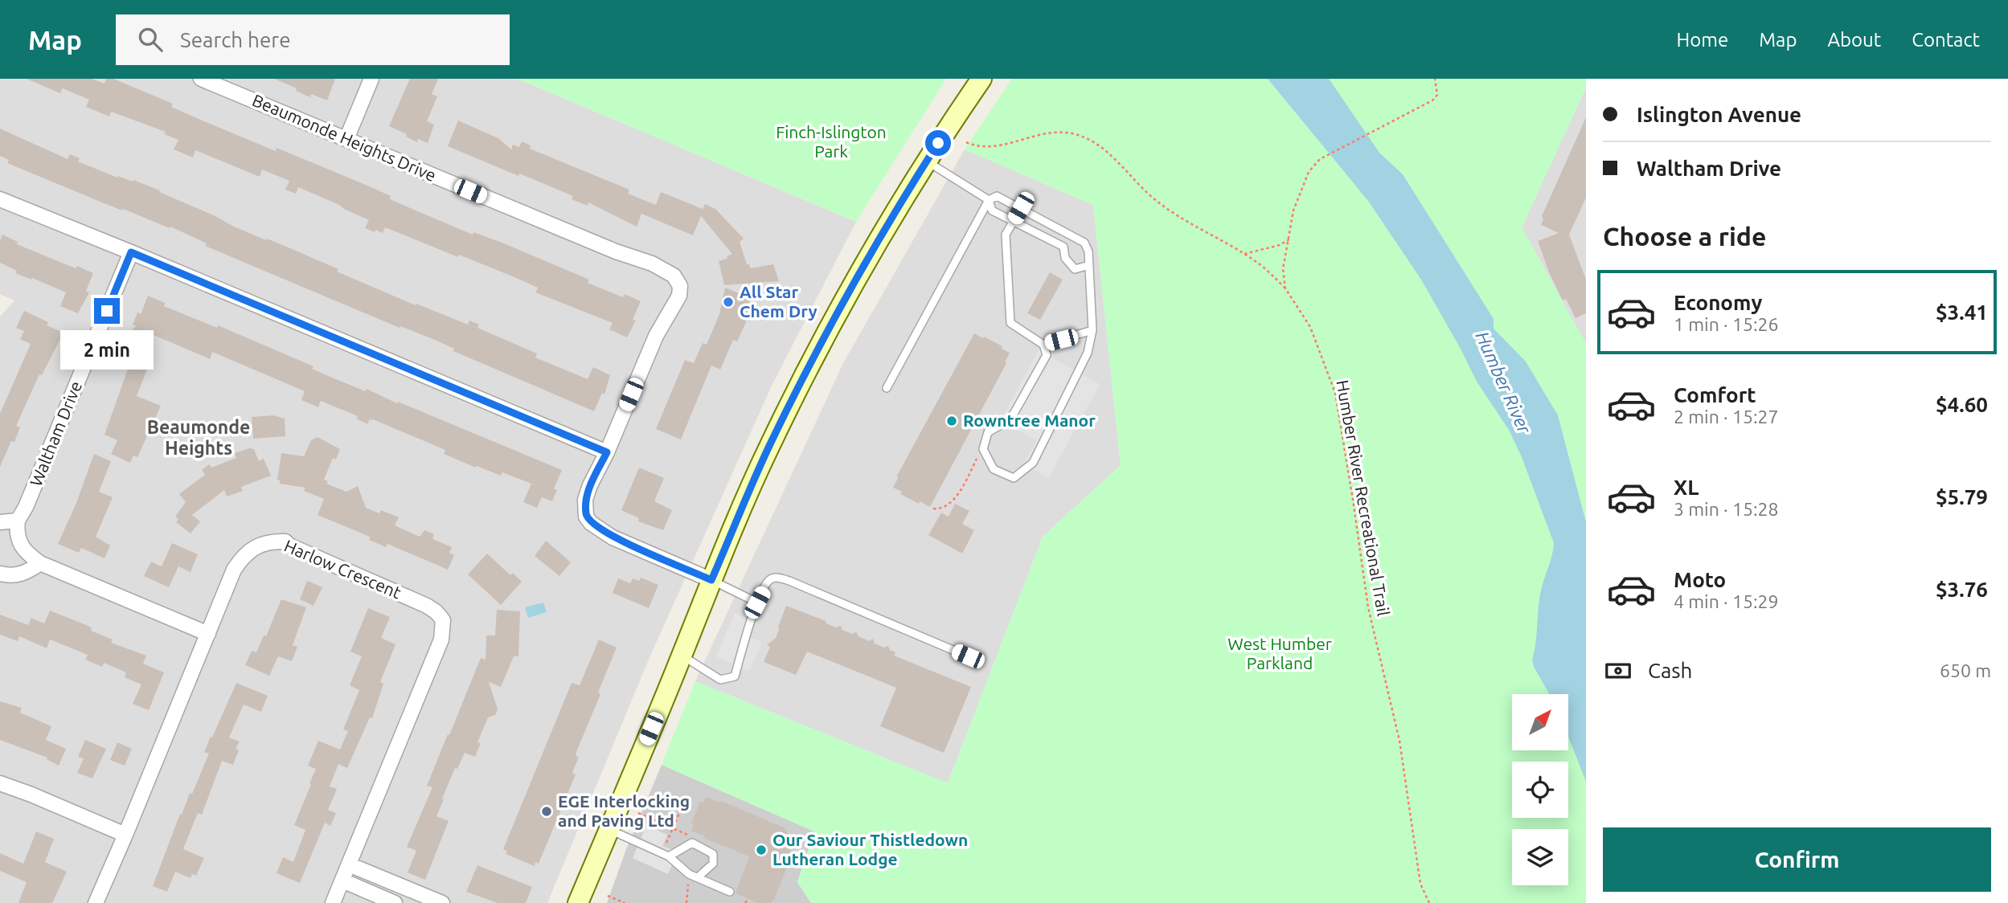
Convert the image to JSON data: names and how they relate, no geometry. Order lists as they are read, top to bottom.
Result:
{
  "streets": {
    "street": ["Beaumonde Heights Drive", "Waltham Drive", "Harlow Crescent"],
    "path": ["Humber River Recreational Trail"]
  },
  "districts": ["Beaumonde Heights"],
  "water": ["Humber River"],
  "parks": ["Finch-Islington Park", "West Humber Parkland"],
  "places": [
    "All Star Chem Dry",
    "Rowntree Manor",
    "EGE Interlocking and Paving Ltd",
    "Our Saviour Thistledown Lutheran Lodge"
  ],
  "north": "top right",
  "page": {
    "header": "Map",
    "search": "Search here",
    "nav": [
      "Home",
      "Map",
      "About",
      "Contact"
    ],
    "banner": ["Islington Avenue", "Waltham Drive"],
    "heading": "Choose a ride",
    "list": [
      {
        "name": "Economy",
        "note": "1 min · 15:26",
        "value": "$3.41"
      },
      {
        "name": "Comfort",
        "note": "2 min · 15:27",
        "value": "$4.60"
      },
      {
        "name": "XL",
        "note": "3 min · 15:28",
        "value": "$5.79"
      },
      {
        "name": "Moto",
        "note": "4 min · 15:29",
        "value": "$3.76"
      }
    ],
    "bubble": "2 min",
    "pay": ["Cash", "650 m"],
    "buttons": "Confirm"
  }
}
